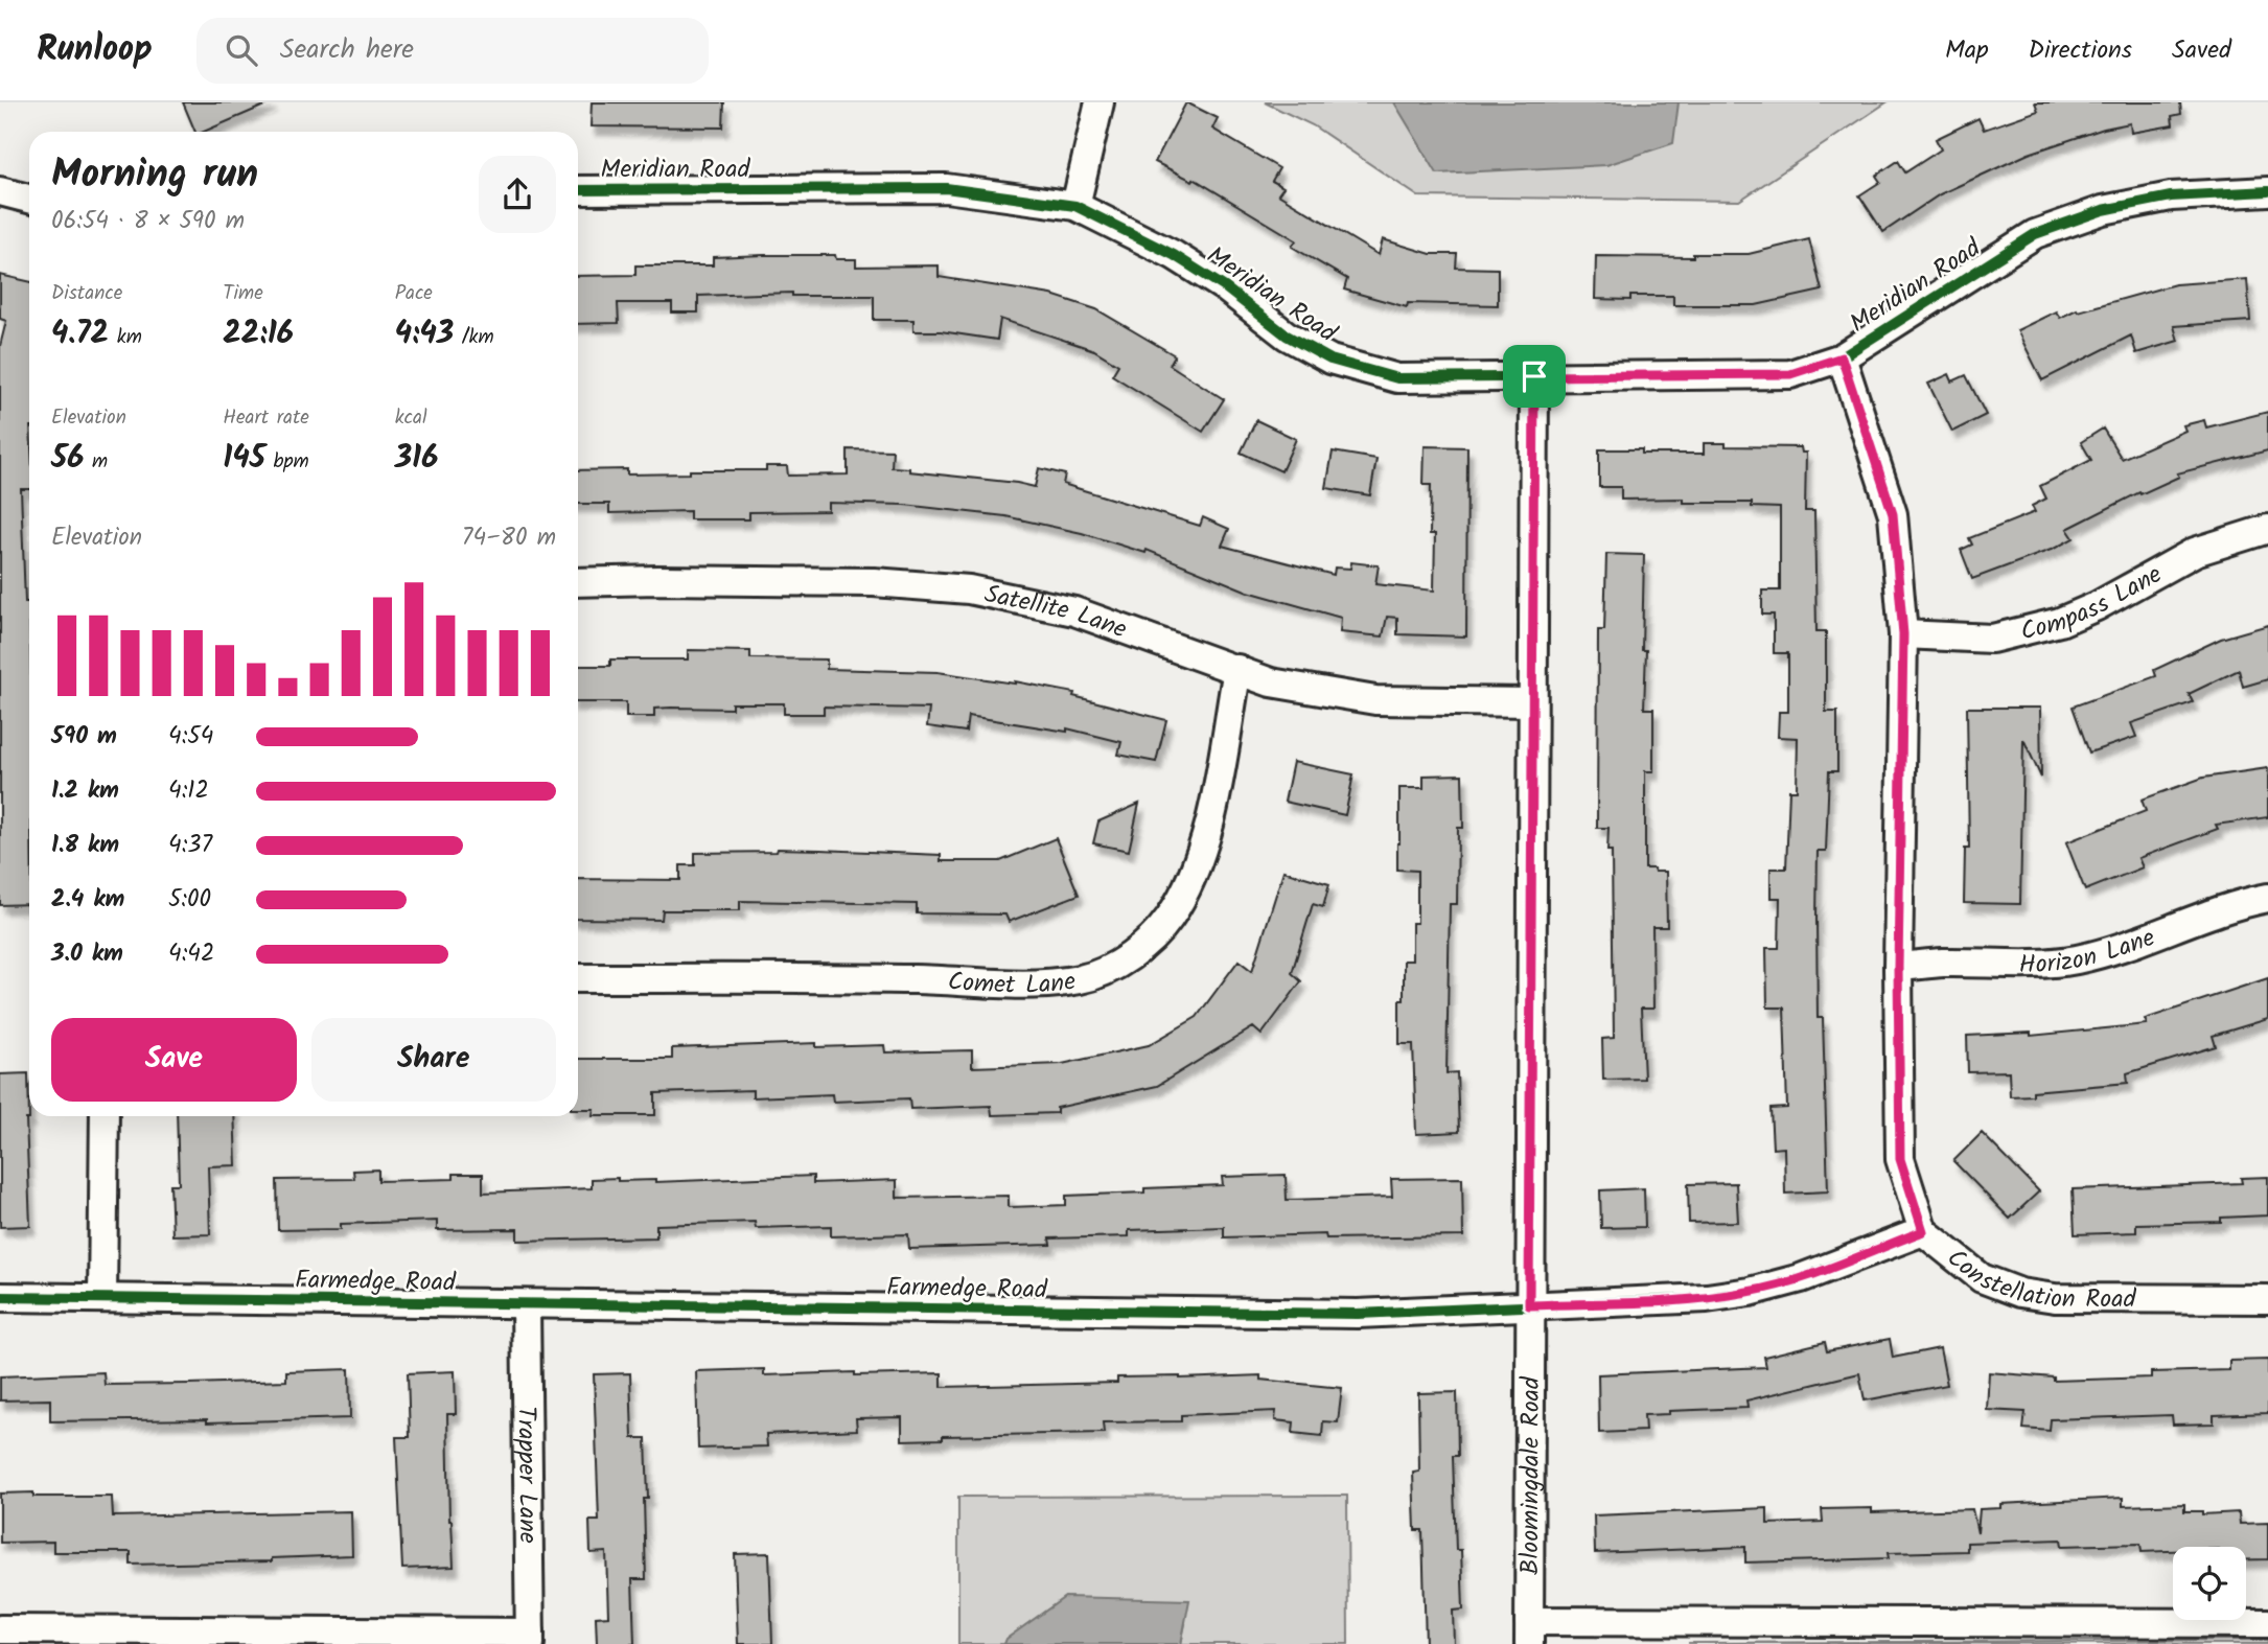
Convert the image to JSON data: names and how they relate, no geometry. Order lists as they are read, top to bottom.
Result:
{
  "streets": {
    "street": [
      "Meridian Road",
      "Compass Lane",
      "Satellite Lane",
      "Horizon Lane",
      "Comet Lane",
      "Constellation Road",
      "Farmedge Road",
      "Trapper Lane",
      "Bloomingdale Road"
    ]
  },
  "crossings": [
    ["Meridian Road", "Constellation Road"],
    ["Meridian Road", "Bloomingdale Road"],
    ["Compass Lane", "Constellation Road"],
    ["Satellite Lane", "Comet Lane"],
    ["Satellite Lane", "Bloomingdale Road"],
    ["Horizon Lane", "Constellation Road"],
    ["Constellation Road", "Farmedge Road"],
    ["Farmedge Road", "Trapper Lane"],
    ["Farmedge Road", "Bloomingdale Road"]
  ],
  "page": {
    "header": "Runloop",
    "search": "Search here",
    "nav": ["Map", "Directions", "Saved"],
    "heading": ["Morning run", "06:54 · 8 × 590 m"],
    "stats": [
      ["Distance", "4.72 km"],
      ["Time", "22:16"],
      ["Pace", "4:43 /km"],
      ["Elevation", "56 m"],
      ["Heart rate", "145 bpm"],
      ["kcal", "316"]
    ],
    "chart": ["Elevation", "74–80 m"],
    "list": [
      {
        "name": "590 m",
        "note": "4:54"
      },
      {
        "name": "1.2 km",
        "note": "4:12"
      },
      {
        "name": "1.8 km",
        "note": "4:37"
      },
      {
        "name": "2.4 km",
        "note": "5:00"
      },
      {
        "name": "3.0 km",
        "note": "4:42"
      }
    ],
    "buttons": ["Save", "Share"]
  }
}
